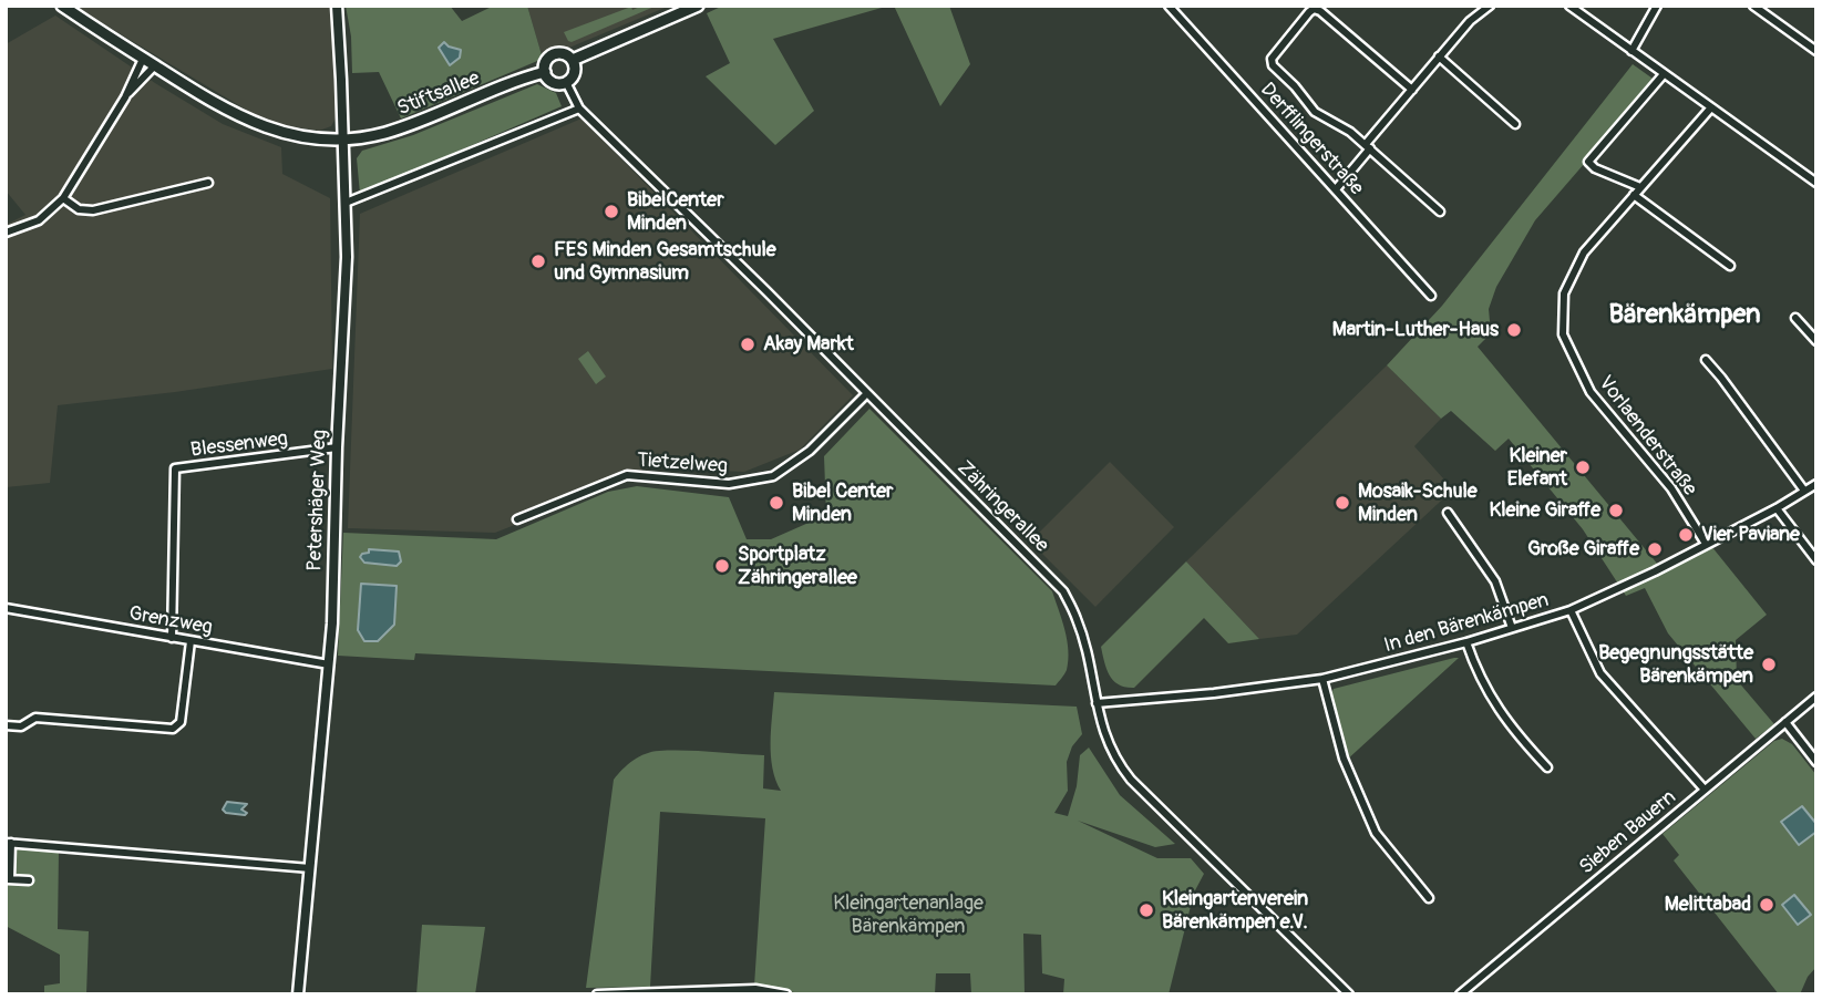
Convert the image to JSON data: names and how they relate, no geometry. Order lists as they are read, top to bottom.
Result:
{
  "streets": {
    "main road": ["Stiftsallee"],
    "street": [
      "Derfflingerstraße",
      "Vorlaenderstraße",
      "Blessenweg",
      "Tietzelweg",
      "Petershäger Weg",
      "Zähringerallee",
      "Grenzweg",
      "In den Bärenkämpen",
      "Sieben Bauern"
    ]
  },
  "crossings": [
    ["Stiftsallee", "Petershäger Weg"],
    ["Stiftsallee", "Zähringerallee"],
    ["Vorlaenderstraße", "In den Bärenkämpen"],
    ["Blessenweg", "Petershäger Weg"],
    ["Blessenweg", "Grenzweg"],
    ["Tietzelweg", "Zähringerallee"],
    ["Petershäger Weg", "Grenzweg"],
    ["Zähringerallee", "In den Bärenkämpen"]
  ],
  "districts": ["Bärenkämpen"],
  "parks": ["Kleingartenanlage Bärenkämpen"],
  "places": [
    "BibelCenter Minden",
    "FES Minden Gesamtschule und Gymnasium",
    "Martin-Luther-Haus",
    "Akay Markt",
    "Kleiner Elefant",
    "Bibel Center Minden",
    "Mosaik-Schule Minden",
    "Kleine Giraffe",
    "Vier Paviane",
    "Große Giraffe",
    "Sportplatz Zähringerallee",
    "Begegnungsstätte Bärenkämpen",
    "Melittabad",
    "Kleingartenverein Bärenkämpen e.V."
  ]
}
